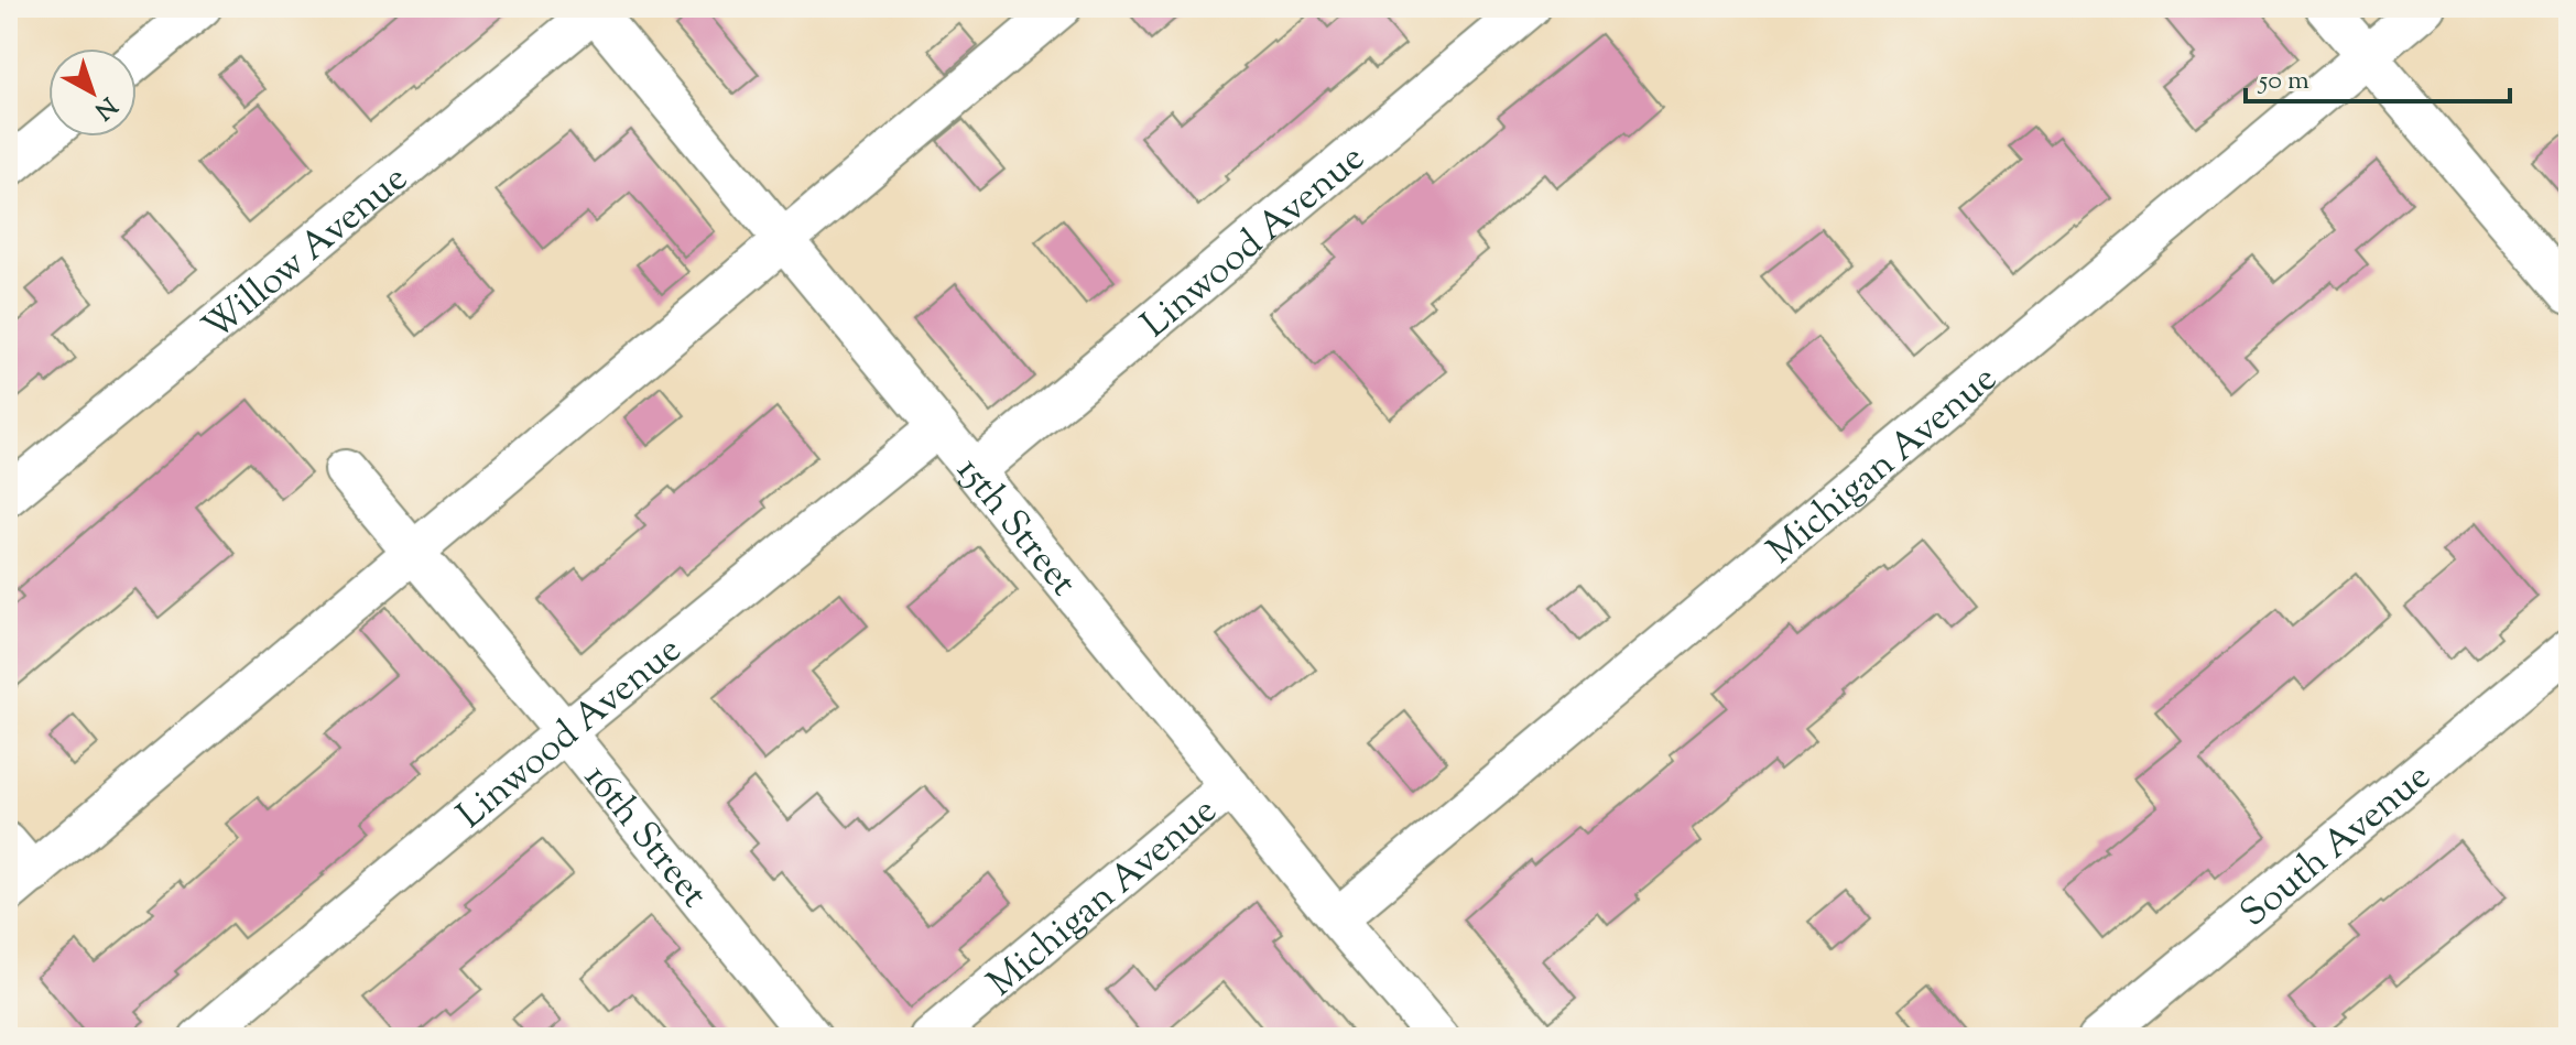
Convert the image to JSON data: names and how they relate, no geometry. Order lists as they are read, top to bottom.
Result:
{
  "streets": {
    "street": [
      "Linwood Avenue",
      "Willow Avenue",
      "Michigan Avenue",
      "15th Street",
      "16th Street",
      "South Avenue"
    ]
  },
  "crossings": [
    ["Linwood Avenue", "15th Street"],
    ["Linwood Avenue", "16th Street"],
    ["Willow Avenue", "15th Street"],
    ["Michigan Avenue", "15th Street"]
  ],
  "scale_bar": "50 m",
  "north": "bottom right"
}
